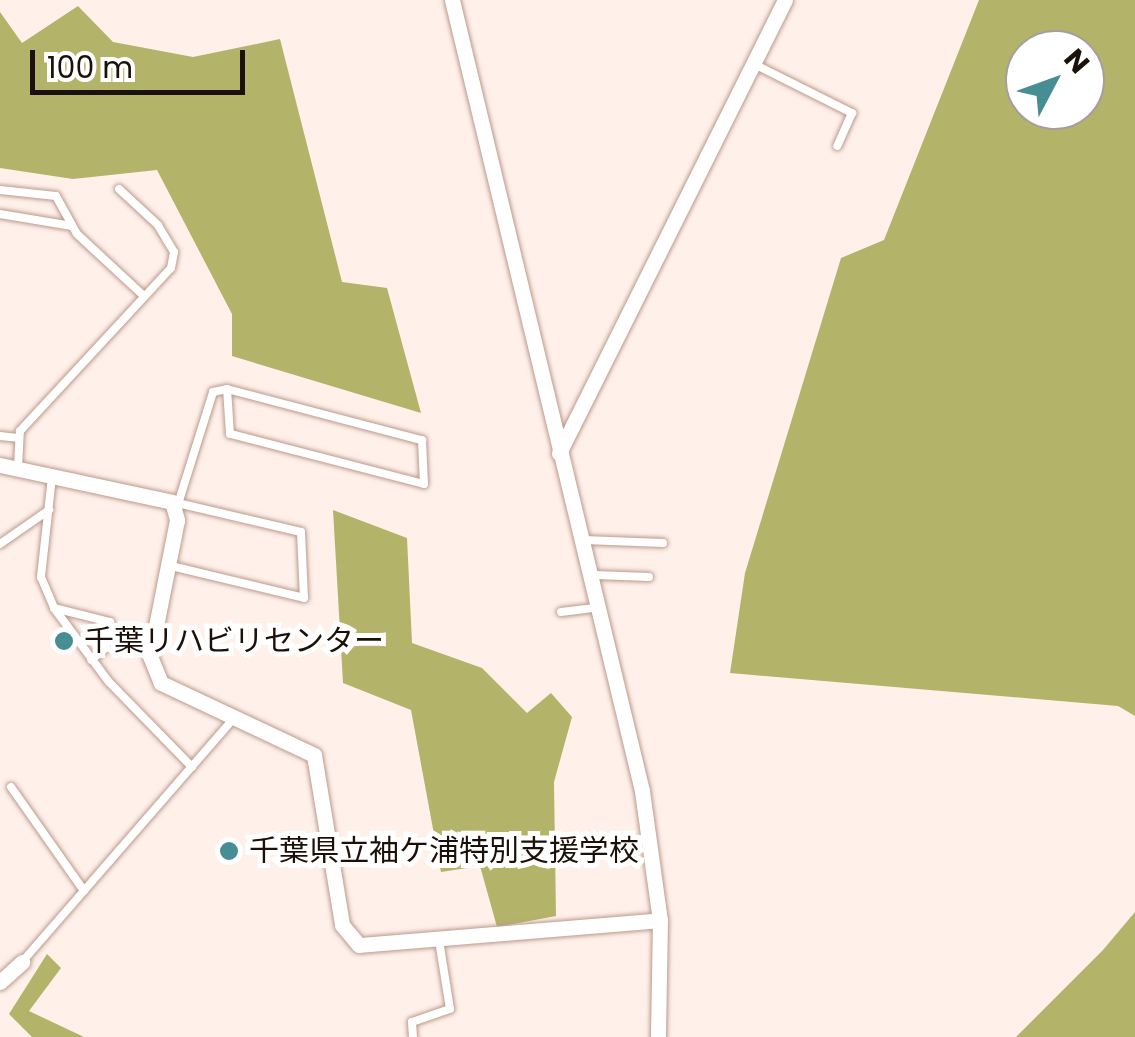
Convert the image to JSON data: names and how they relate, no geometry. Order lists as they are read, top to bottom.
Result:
{
  "places": ["千葉リハビリセンター", "千葉県立袖ケ浦特別支援学校"],
  "scale_bar": "100 m",
  "north": "top right"
}
